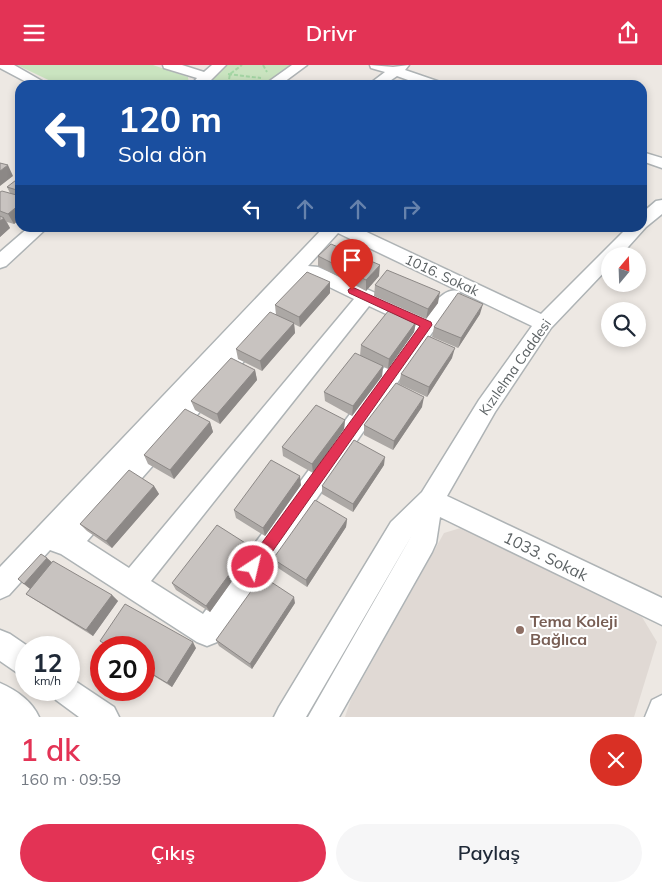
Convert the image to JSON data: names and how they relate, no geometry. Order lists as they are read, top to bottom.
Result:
{
  "streets": {
    "street": ["1016. Sokak", "Kızılelma Caddesi", "1033. Sokak"]
  },
  "crossings": [
    ["1016. Sokak", "Kızılelma Caddesi"],
    ["Kızılelma Caddesi", "1033. Sokak"]
  ],
  "places": ["Tema Koleji Bağlıca"],
  "north": "top",
  "page": {
    "header": "Drivr",
    "turn": ["120 m", "Sola dön"],
    "speed": "12 km/h",
    "limit": "20",
    "heading": ["1 dk", "160 m · 09:59"],
    "buttons": ["Çıkış", "Paylaş"]
  }
}
